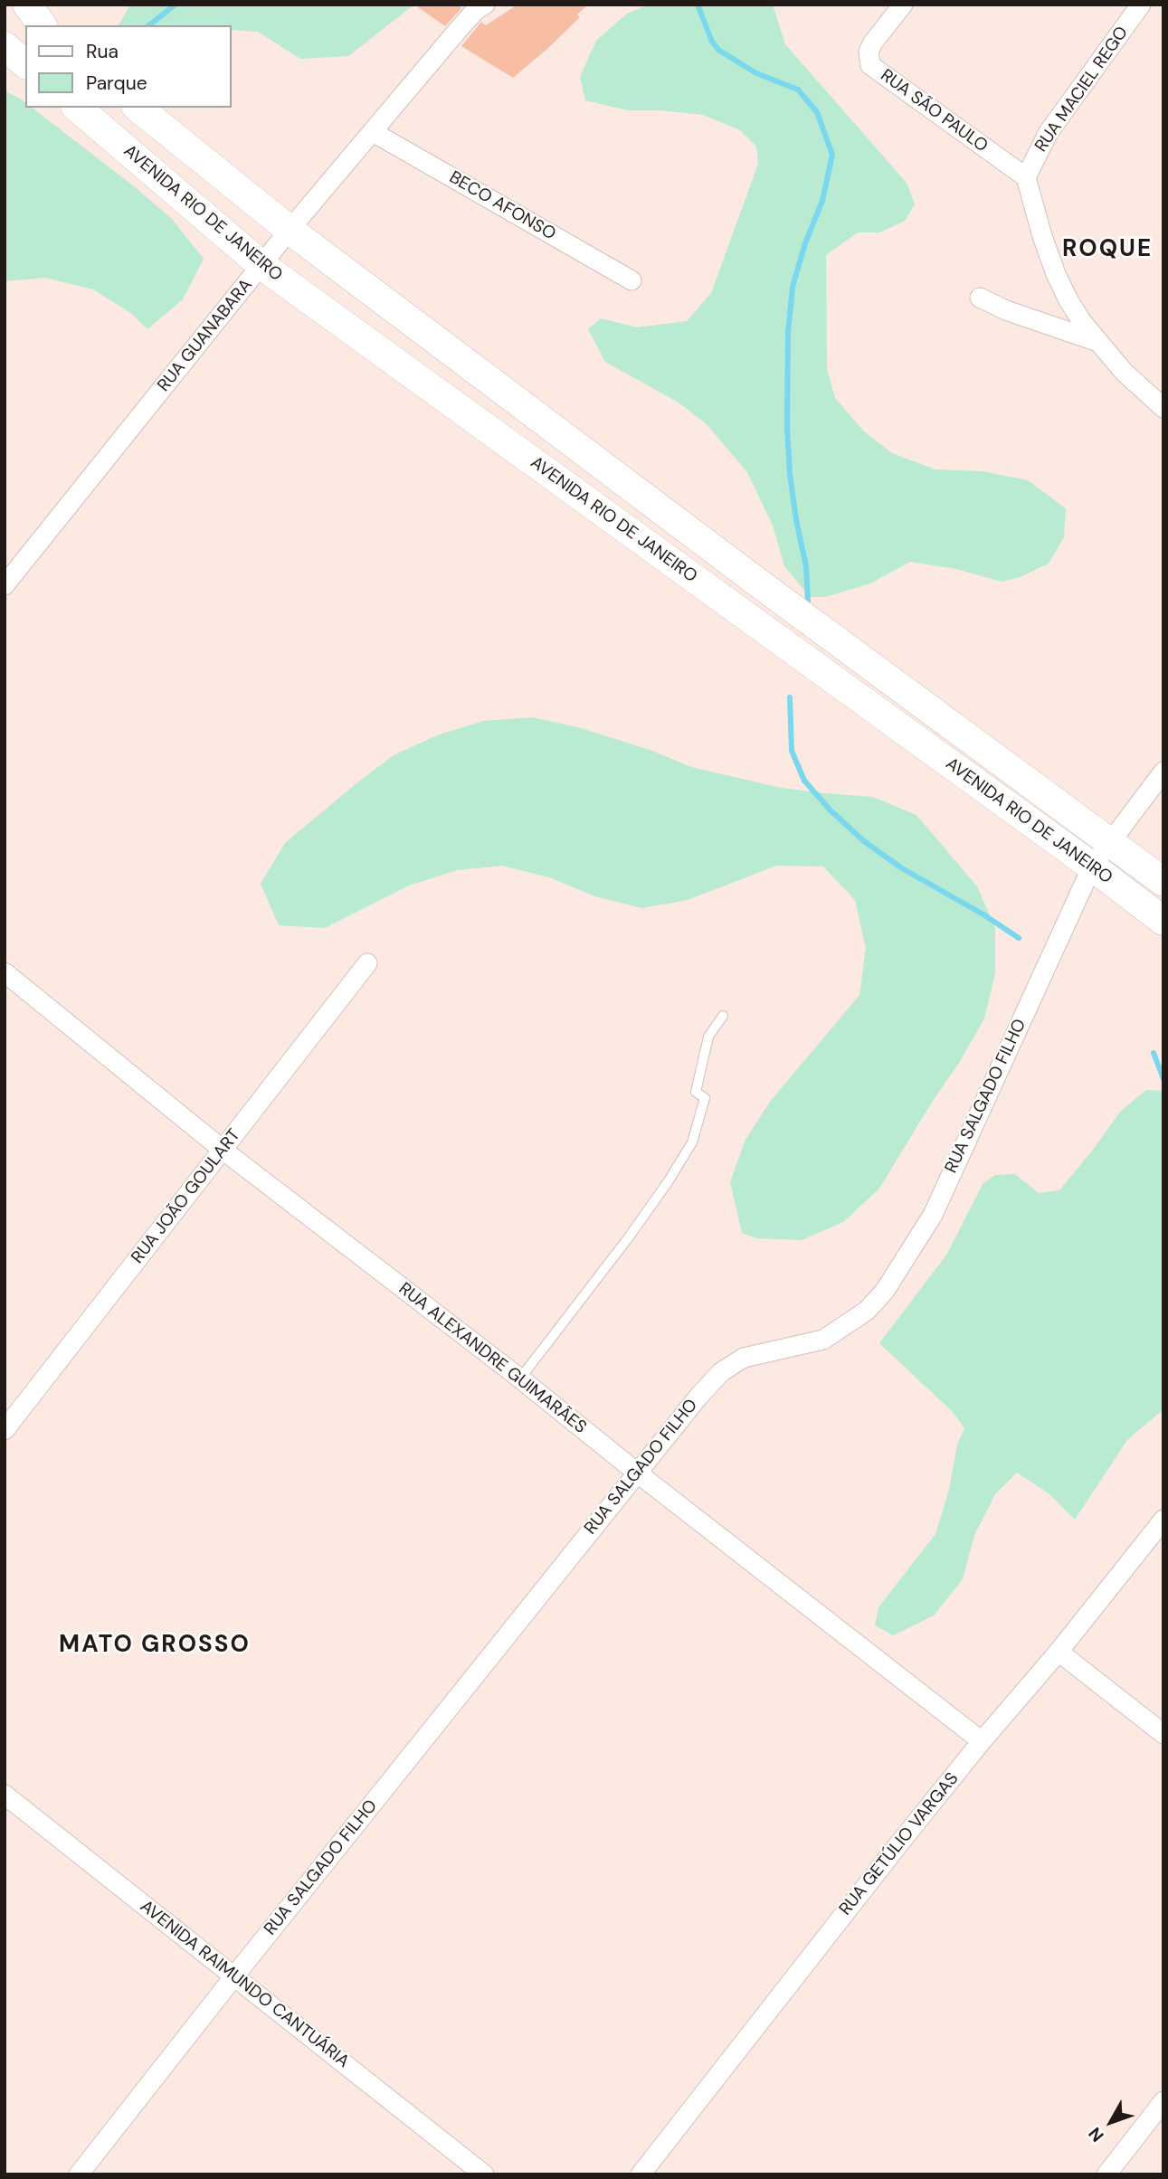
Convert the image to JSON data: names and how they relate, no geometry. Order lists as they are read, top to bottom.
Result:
{
  "streets": {
    "main road": ["AVENIDA RIO DE JANEIRO"],
    "street": [
      "RUA MACIEL REGO",
      "RUA SÃO PAULO",
      "BECO AFONSO",
      "RUA GUANABARA",
      "RUA SALGADO FILHO",
      "RUA JOÃO GOULART",
      "RUA ALEXANDRE GUIMARÃES",
      "RUA GETÚLIO VARGAS",
      "AVENIDA RAIMUNDO CANTUÁRIA"
    ]
  },
  "crossings": [
    ["RUA MACIEL REGO", "RUA SÃO PAULO"],
    ["BECO AFONSO", "RUA GUANABARA"],
    ["AVENIDA RIO DE JANEIRO", "RUA GUANABARA"],
    ["AVENIDA RIO DE JANEIRO", "RUA SALGADO FILHO"],
    ["RUA SALGADO FILHO", "RUA ALEXANDRE GUIMARÃES"],
    ["RUA SALGADO FILHO", "AVENIDA RAIMUNDO CANTUÁRIA"],
    ["RUA JOÃO GOULART", "RUA ALEXANDRE GUIMARÃES"],
    ["RUA ALEXANDRE GUIMARÃES", "RUA GETÚLIO VARGAS"]
  ],
  "districts": ["ROQUE", "MATO GROSSO"],
  "legend": ["Rua", "Parque"],
  "north": "bottom left"
}
